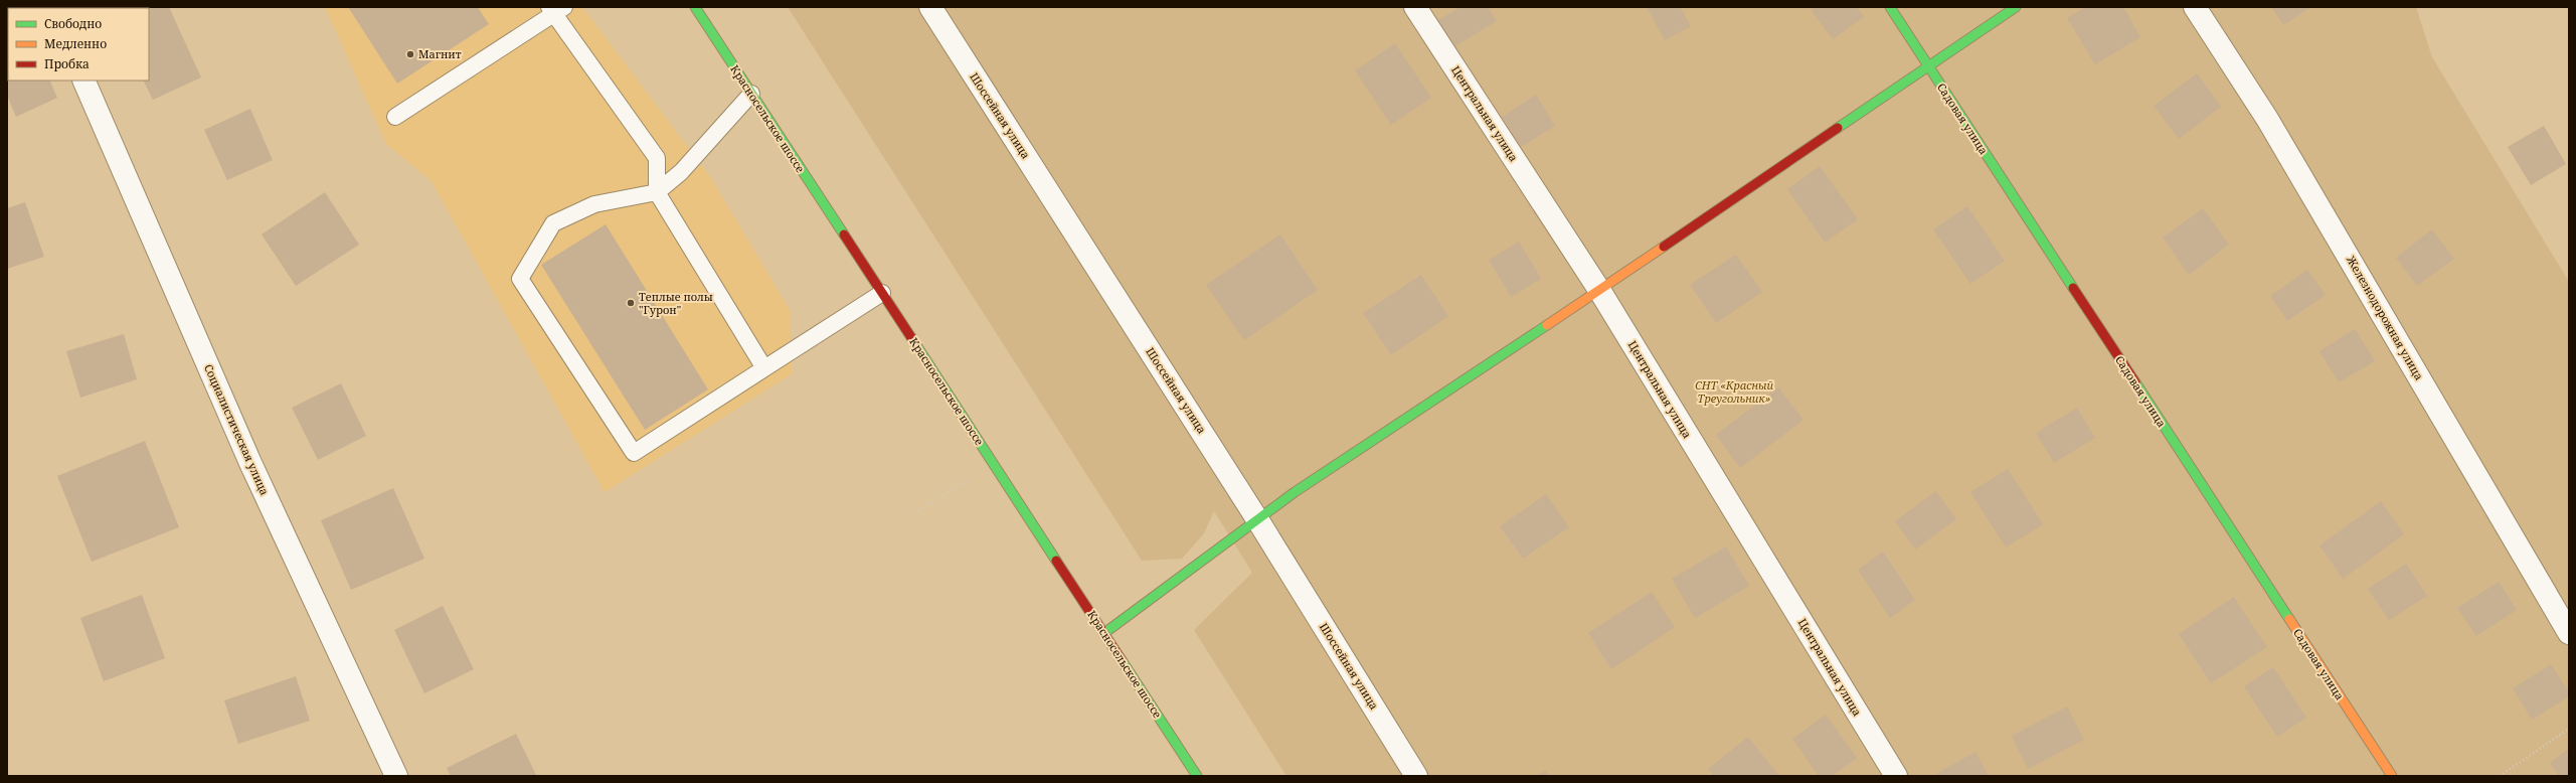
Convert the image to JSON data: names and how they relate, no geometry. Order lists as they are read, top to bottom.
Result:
{
  "streets": {
    "main road": ["Красносельское шоссе", "Садовая улица"],
    "street": [
      "Центральная улица",
      "Шоссейная улица",
      "Железнодорожная улица",
      "Социалистическая улица"
    ]
  },
  "parks": ["СНТ «Красный Треугольник»"],
  "places": ["Магнит", "Теплые полы \"Гурон\""],
  "legend": ["Свободно", "Медленно", "Пробка"]
}
